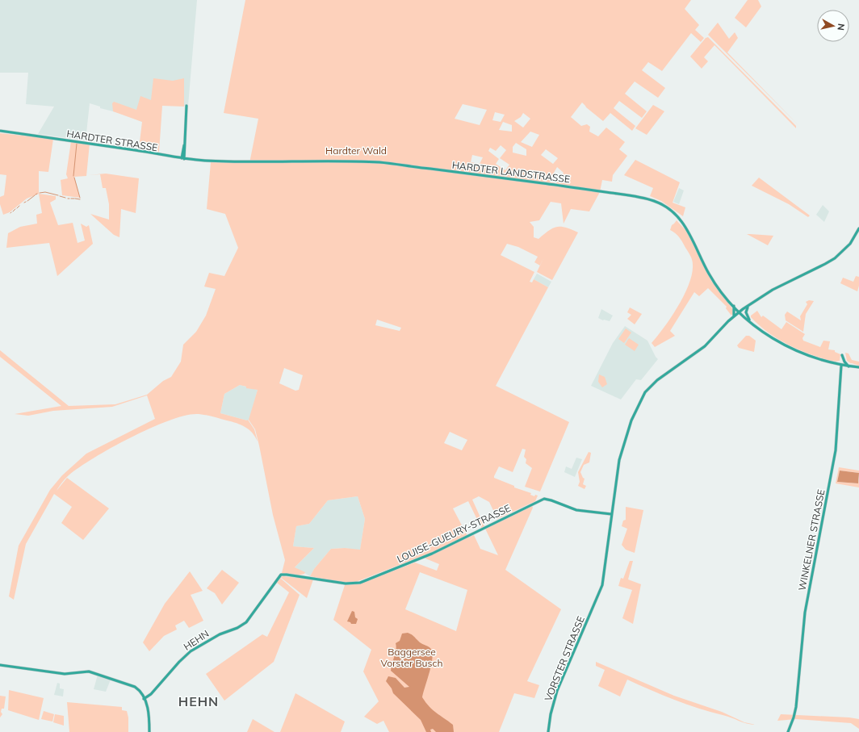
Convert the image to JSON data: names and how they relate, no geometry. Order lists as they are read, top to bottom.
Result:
{
  "streets": {
    "main road": [
      "HARDTER STRASSE",
      "HARDTER LANDSTRASSE",
      "LOUISE-GUEURY-STRASSE",
      "WINKELNER STRASSE",
      "HEHN",
      "VORSTER STRASSE"
    ]
  },
  "crossings": [
    ["HARDTER STRASSE", "HARDTER LANDSTRASSE"],
    ["HARDTER LANDSTRASSE", "WINKELNER STRASSE"],
    ["LOUISE-GUEURY-STRASSE", "HEHN"],
    ["LOUISE-GUEURY-STRASSE", "VORSTER STRASSE"]
  ],
  "districts": ["HEHN"],
  "parks": ["Hardter Wald", "Baggersee Vorster Busch"],
  "north": "right"
}
